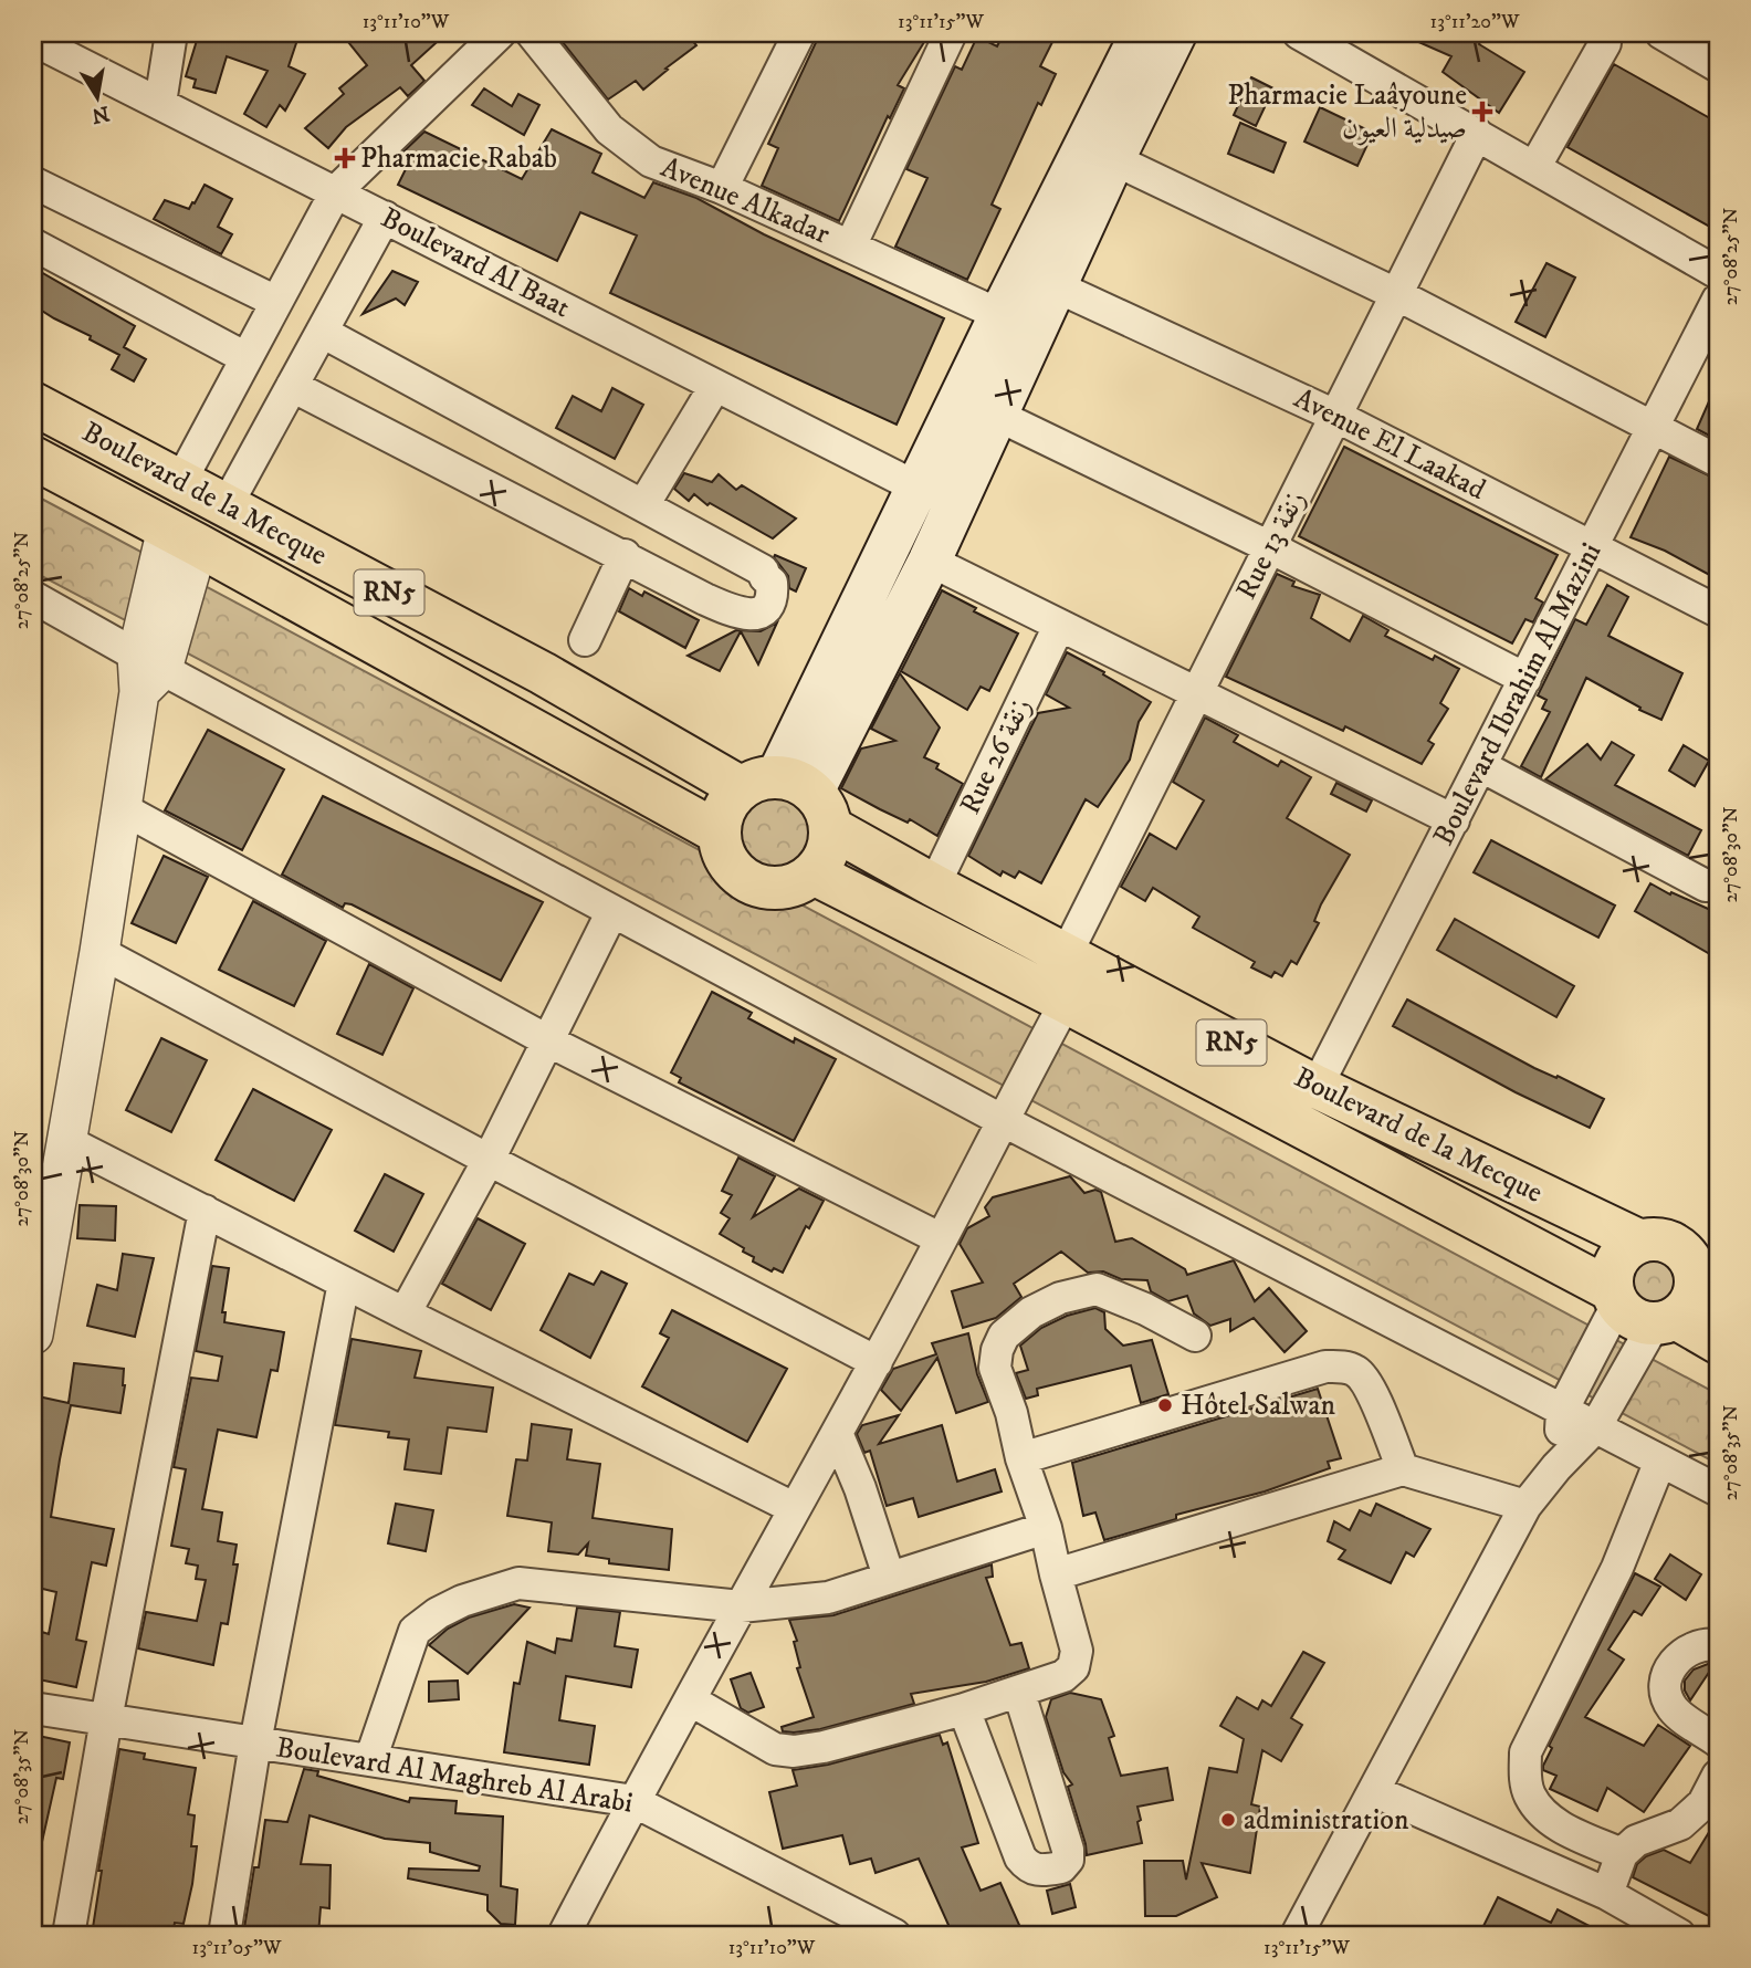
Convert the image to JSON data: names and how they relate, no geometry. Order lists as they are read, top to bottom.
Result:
{
  "streets": {
    "main road": ["Boulevard de la Mecque", "RN5"],
    "street": [
      "Avenue Alkadar",
      "Boulevard Al Baat",
      "Avenue El Laakad",
      "Rue 13 زنقة",
      "Boulevard Ibrahim Al Mazini",
      "Rue 26 زنقة",
      "Boulevard Al Maghreb Al Arabi"
    ]
  },
  "crossings": [
    ["Avenue El Laakad", "Rue 13 زنقة"],
    ["Avenue El Laakad", "Boulevard Ibrahim Al Mazini"],
    ["Boulevard de la Mecque", "Rue 13 زنقة"],
    ["Boulevard de la Mecque", "RN5"],
    ["Boulevard de la Mecque", "Boulevard Ibrahim Al Mazini"],
    ["Boulevard de la Mecque", "Rue 26 زنقة"]
  ],
  "places": {
    "health": ["Pharmacie Laâyoune صيدلية العيون", "Pharmacie Rabab"],
    "other": ["Hôtel Salwan", "administration"]
  },
  "north": "bottom",
  "coordinates": [
    "13°11'10\"W",
    "13°11'15\"W",
    "13°11'20\"W",
    "27°08'25\"N",
    "27°08'30\"N",
    "27°08'35\"N",
    "13°11'05\"W"
  ]
}
